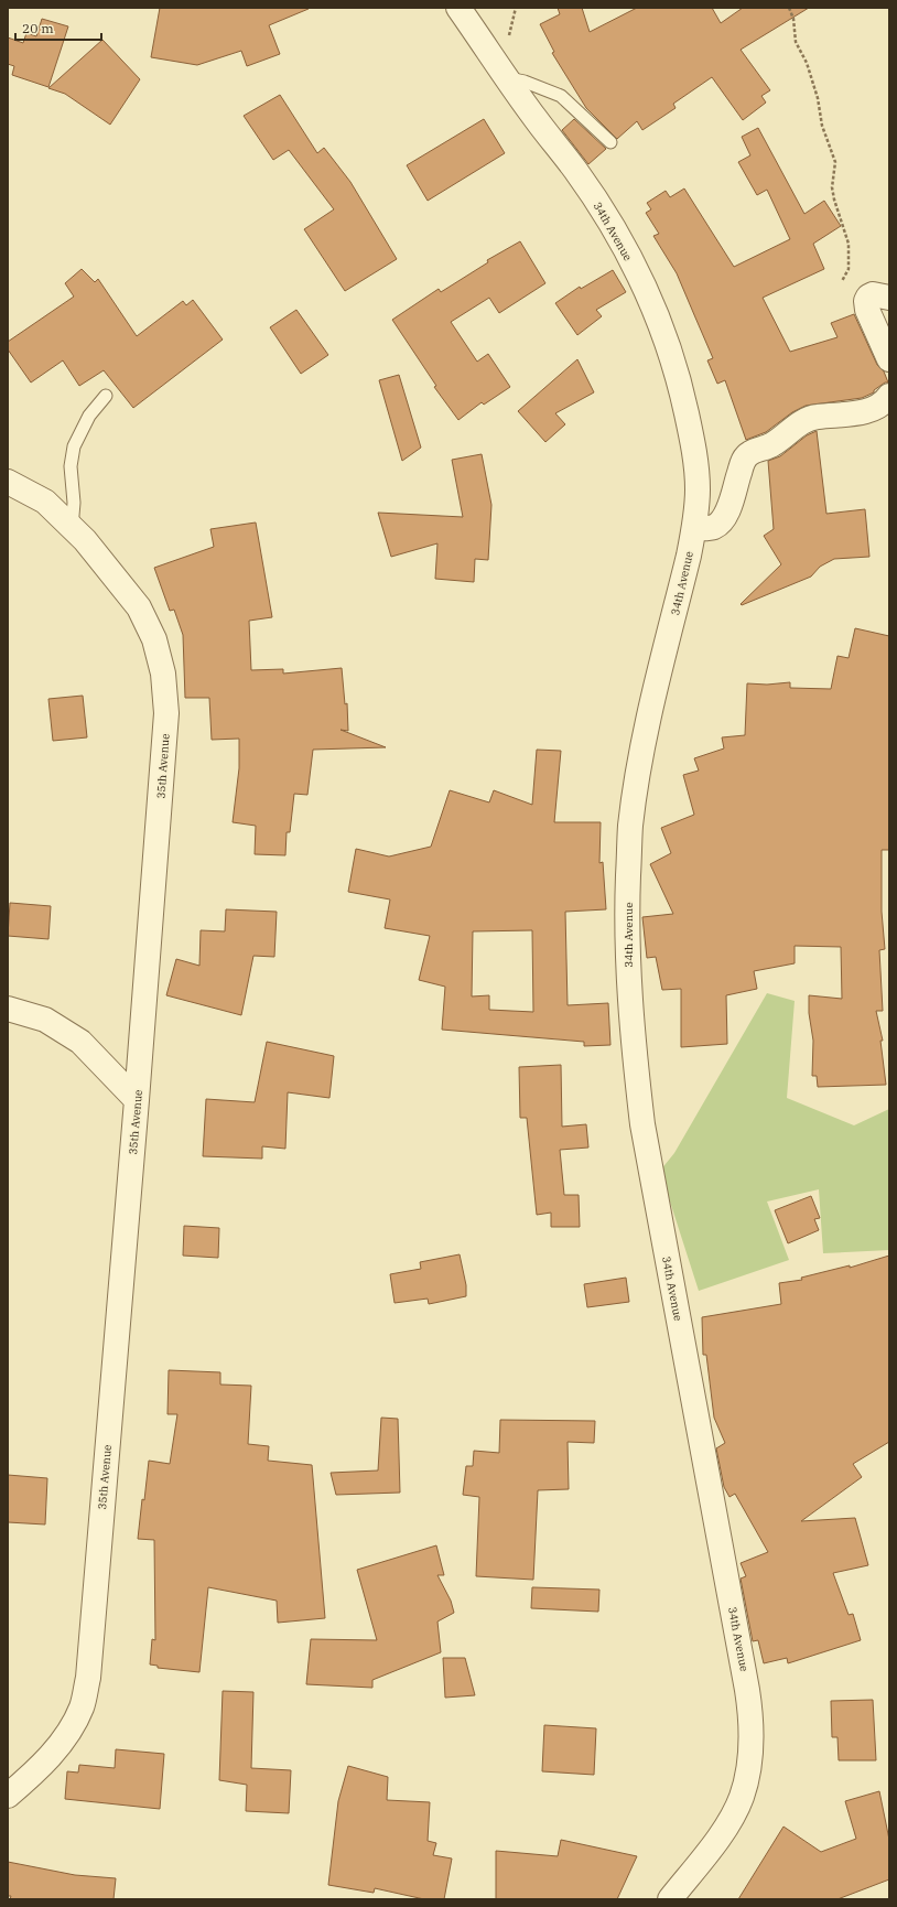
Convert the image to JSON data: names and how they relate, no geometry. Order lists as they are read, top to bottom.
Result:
{
  "streets": {
    "street": ["34th Avenue", "35th Avenue"]
  },
  "scale_bar": "20 m"
}
